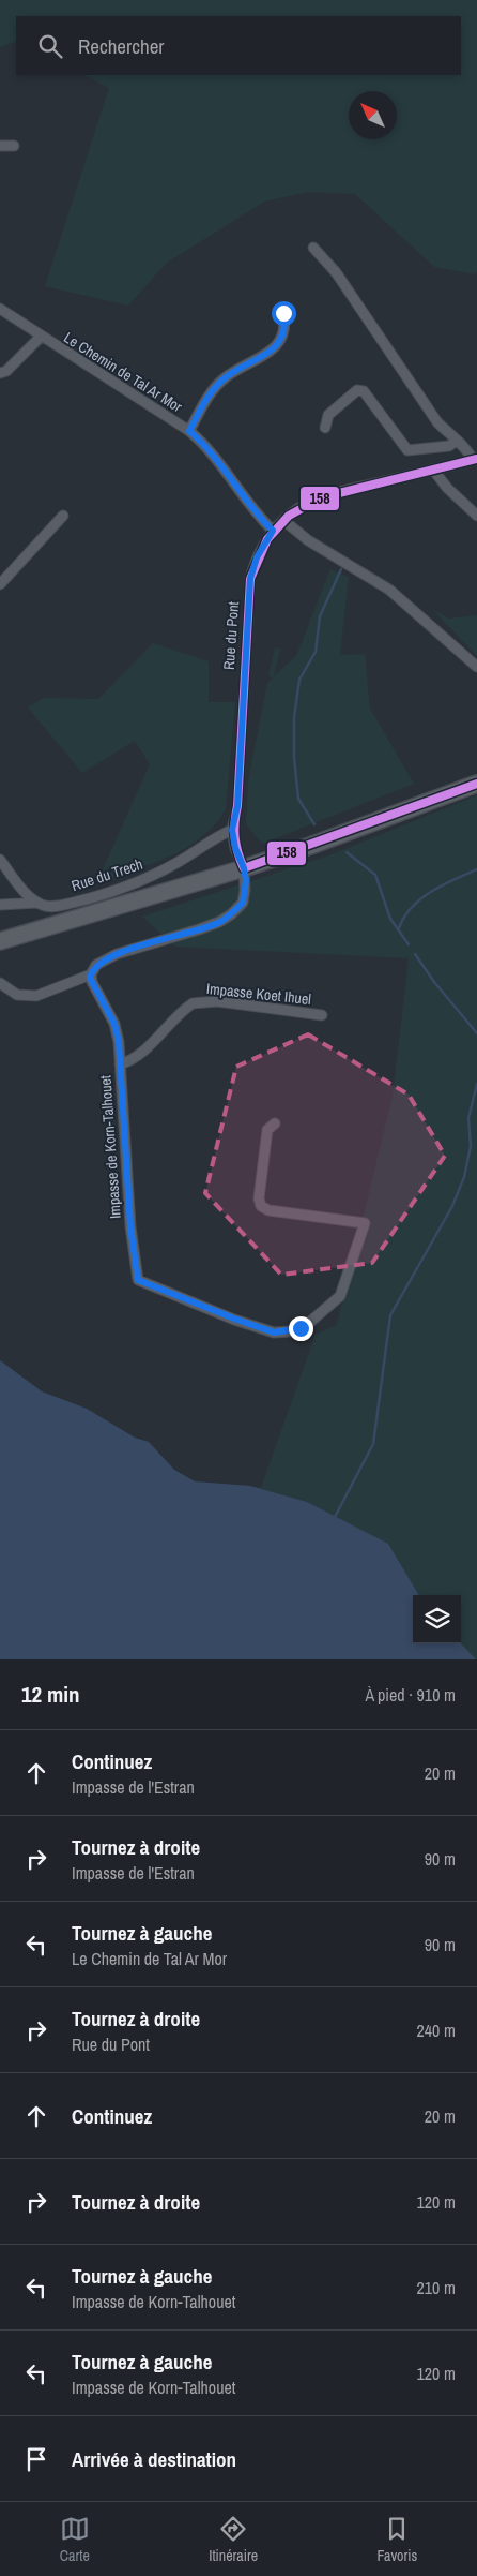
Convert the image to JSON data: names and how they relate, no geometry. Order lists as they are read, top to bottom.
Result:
{
  "streets": {
    "street": [
      "Le Chemin de Tal Ar Mor",
      "Rue du Pont",
      "Rue du Trech",
      "Impasse Koet Ihuel",
      "Impasse de Korn-Talhouet"
    ]
  },
  "crossings": [
    ["Le Chemin de Tal Ar Mor", "Rue du Pont"],
    ["Rue du Pont", "Rue du Trech"],
    ["Impasse Koet Ihuel", "Impasse de Korn-Talhouet"]
  ],
  "lines": ["transit line 158"],
  "north": "top left",
  "page": {
    "search": "Rechercher",
    "heading": ["12 min", "À pied · 910 m"],
    "list": [
      ["Continuez", "Impasse de l'Estran", "20 m"],
      ["Tournez à droite", "Impasse de l'Estran", "90 m"],
      ["Tournez à gauche", "Le Chemin de Tal Ar Mor", "90 m"],
      ["Tournez à droite", "Rue du Pont", "240 m"],
      ["Continuez", "20 m"],
      ["Tournez à droite", "120 m"],
      ["Tournez à gauche", "Impasse de Korn-Talhouet", "210 m"],
      ["Tournez à gauche", "Impasse de Korn-Talhouet", "120 m"],
      "Arrivée à destination"
    ],
    "nav": ["Carte", "Itinéraire", "Favoris"]
  }
}
